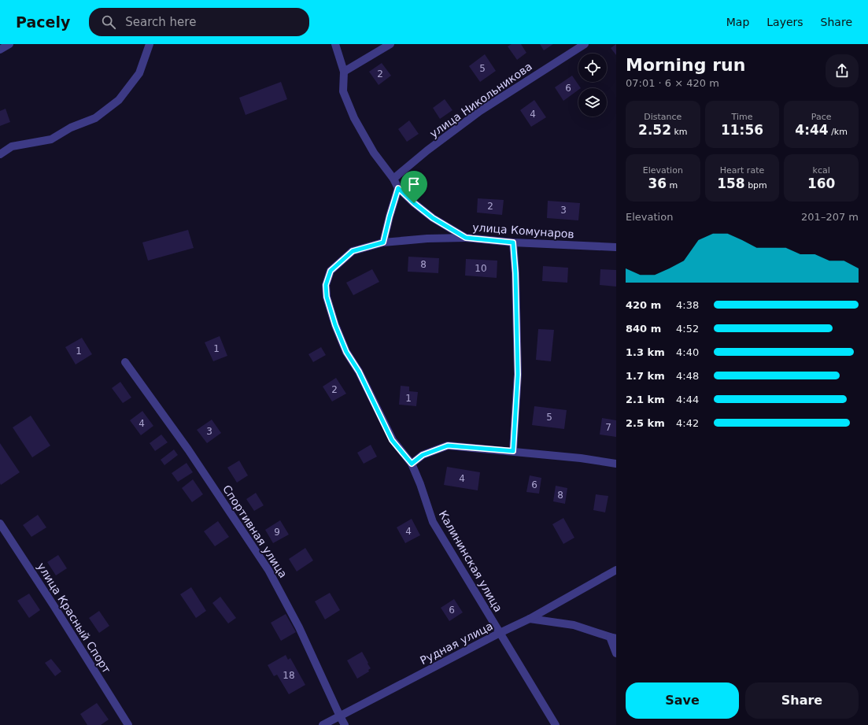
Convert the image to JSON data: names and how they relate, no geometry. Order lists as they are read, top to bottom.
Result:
{
  "streets": {
    "street": [
      "улица Никольникова",
      "улица Комунаров",
      "Спортивная улица",
      "Калининская улица",
      "улица Красный Спорт",
      "Рудная улица"
    ]
  },
  "crossings": [
    ["улица Никольникова", "улица Комунаров"],
    ["Спортивная улица", "Рудная улица"],
    ["Калининская улица", "Рудная улица"]
  ],
  "house_numbers": [
    "5",
    "2",
    "6",
    "4",
    "2",
    "3",
    "8",
    "10",
    "1",
    "1",
    "2",
    "1",
    "5",
    "4",
    "7",
    "3",
    "4",
    "6",
    "8",
    "4",
    "9",
    "6",
    "18"
  ],
  "page": {
    "header": "Pacely",
    "search": "Search here",
    "nav": ["Map", "Layers", "Share"],
    "heading": ["Morning run", "07:01 · 6 × 420 m"],
    "stats": [
      ["Distance", "2.52 km"],
      ["Time", "11:56"],
      ["Pace", "4:44 /km"],
      ["Elevation", "36 m"],
      ["Heart rate", "158 bpm"],
      ["kcal", "160"]
    ],
    "chart": ["Elevation", "201–207 m"],
    "list": [
      {
        "name": "420 m",
        "note": "4:38"
      },
      {
        "name": "840 m",
        "note": "4:52"
      },
      {
        "name": "1.3 km",
        "note": "4:40"
      },
      {
        "name": "1.7 km",
        "note": "4:48"
      },
      {
        "name": "2.1 km",
        "note": "4:44"
      },
      {
        "name": "2.5 km",
        "note": "4:42"
      }
    ],
    "buttons": ["Save", "Share"]
  }
}
